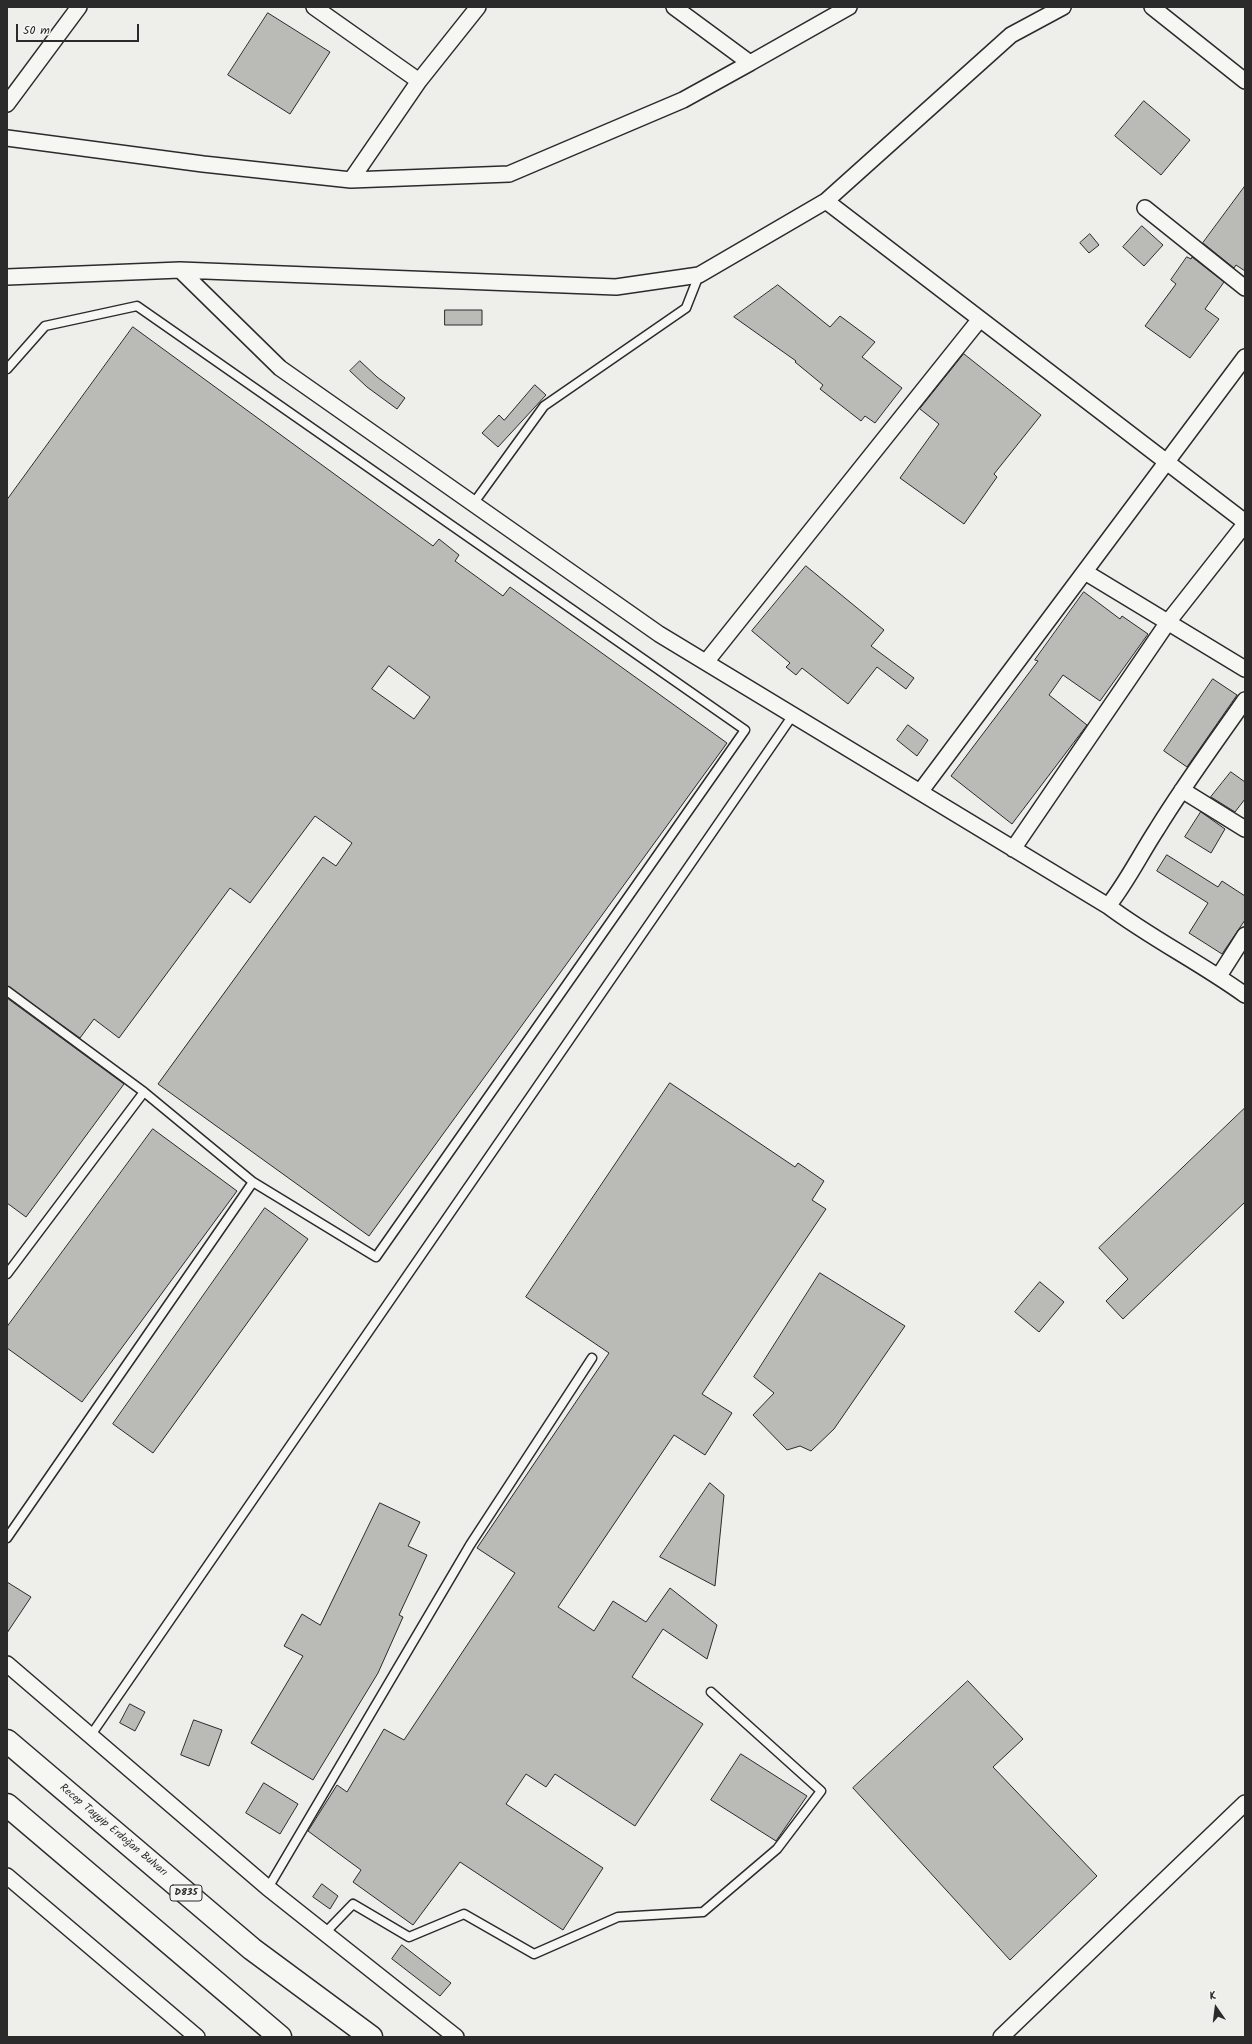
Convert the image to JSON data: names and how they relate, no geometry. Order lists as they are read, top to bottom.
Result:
{
  "streets": {
    "highway": ["Recep Tayyip Erdoğan Bulvarı", "D835"]
  },
  "scale_bar": "50 m",
  "north": "top"
}
